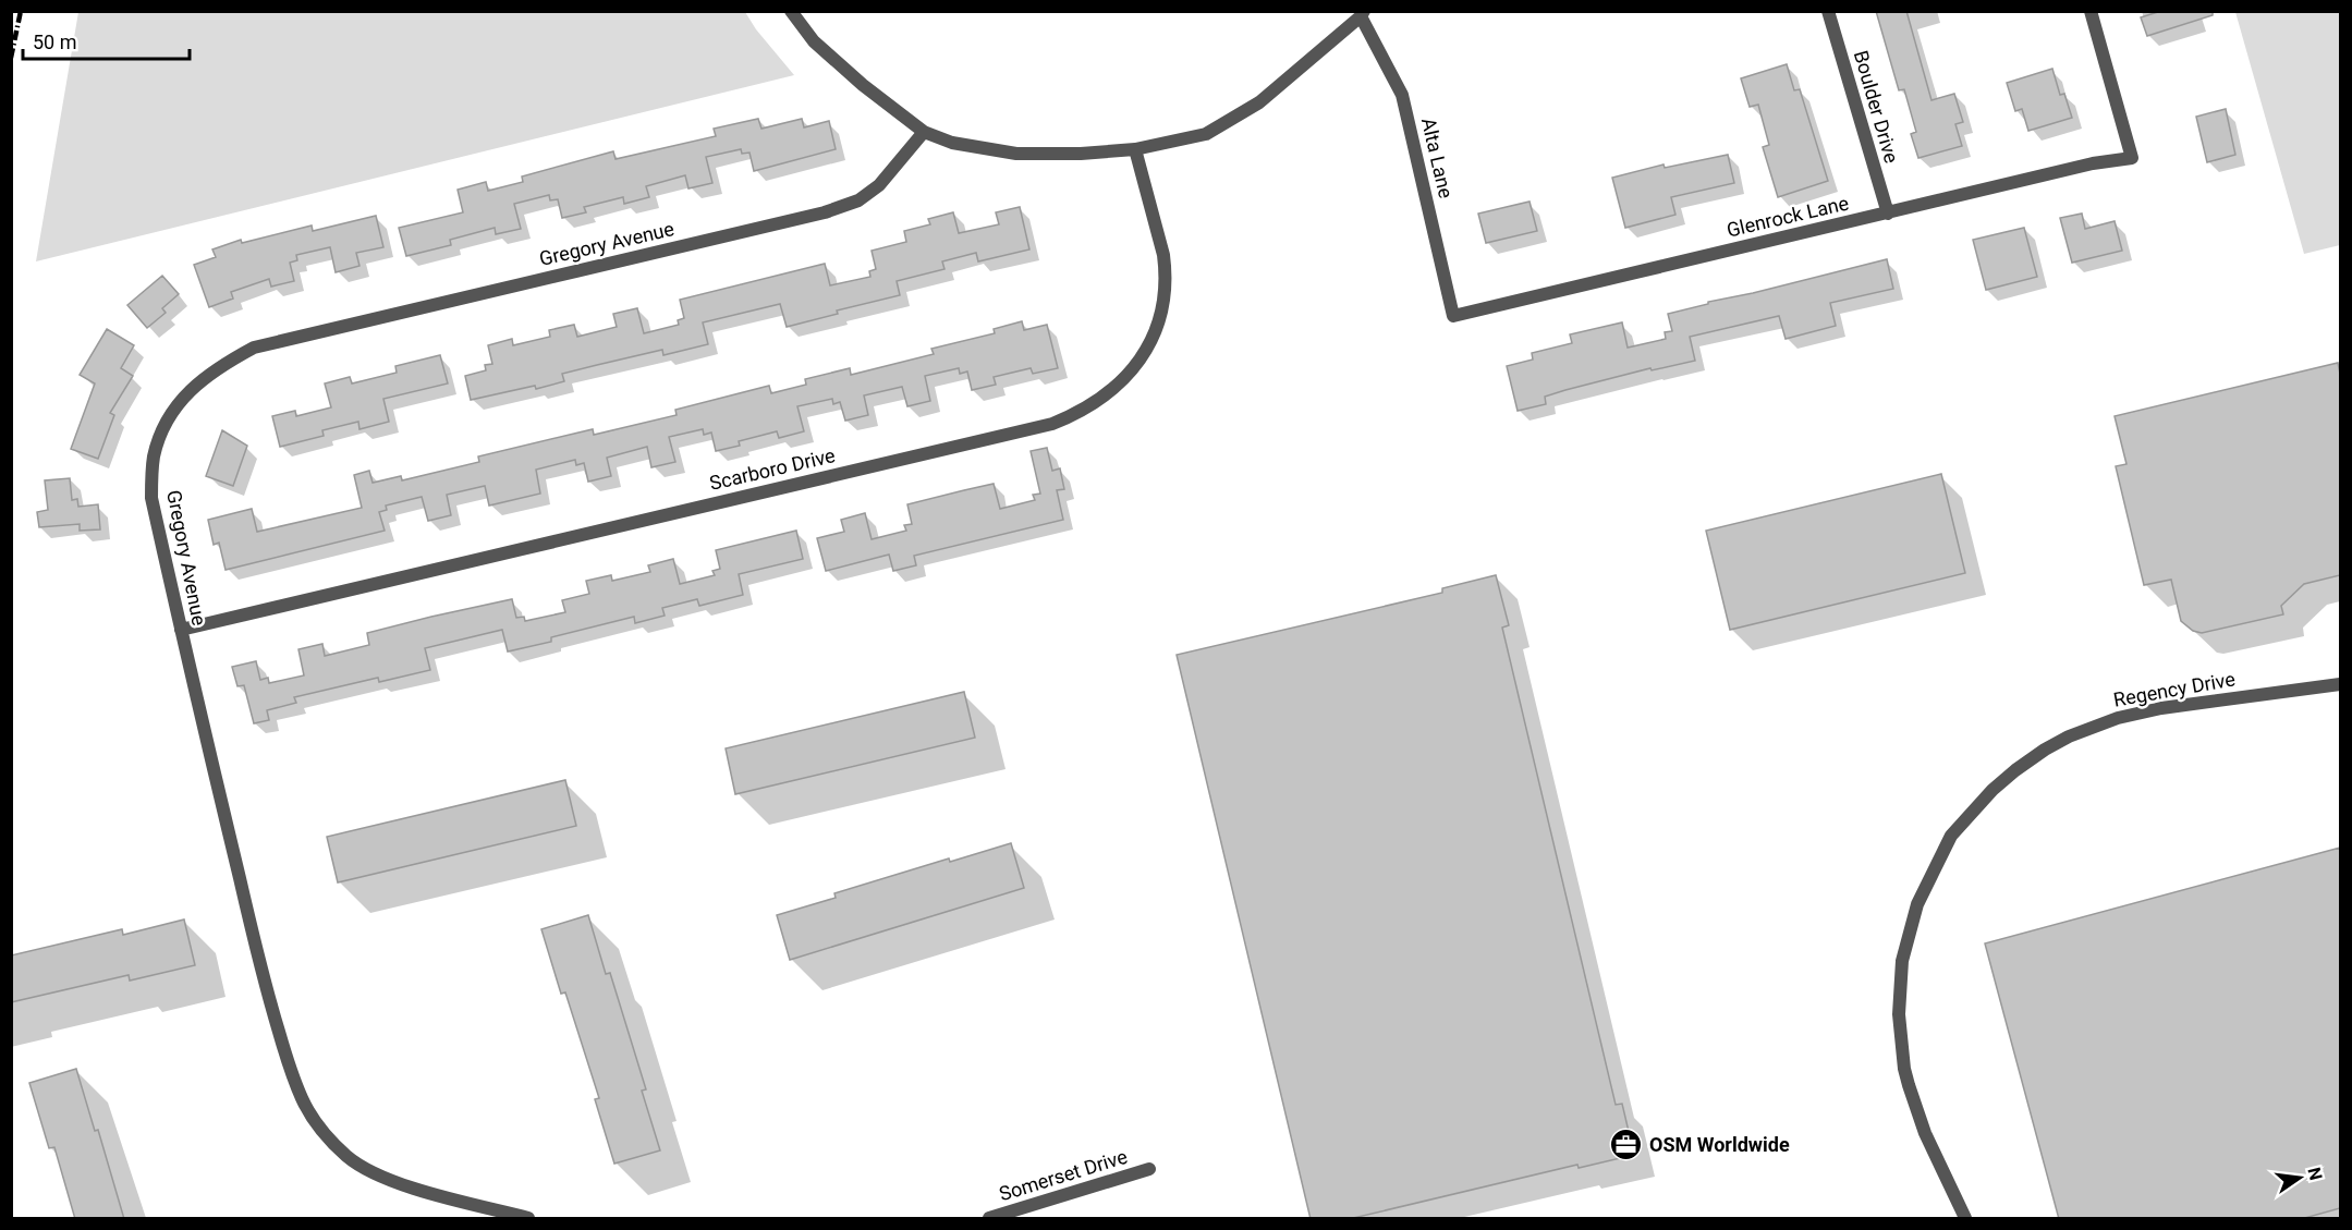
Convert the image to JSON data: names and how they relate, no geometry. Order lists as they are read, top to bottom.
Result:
{
  "streets": {
    "street": [
      "Boulder Drive",
      "Alta Lane",
      "Glenrock Lane",
      "Gregory Avenue",
      "Scarboro Drive",
      "Regency Drive",
      "Somerset Drive"
    ]
  },
  "crossings": [
    ["Boulder Drive", "Glenrock Lane"],
    ["Alta Lane", "Glenrock Lane"],
    ["Gregory Avenue", "Scarboro Drive"]
  ],
  "places": {
    "office": ["OSM Worldwide"]
  },
  "scale_bar": "50 m",
  "north": "right"
}
